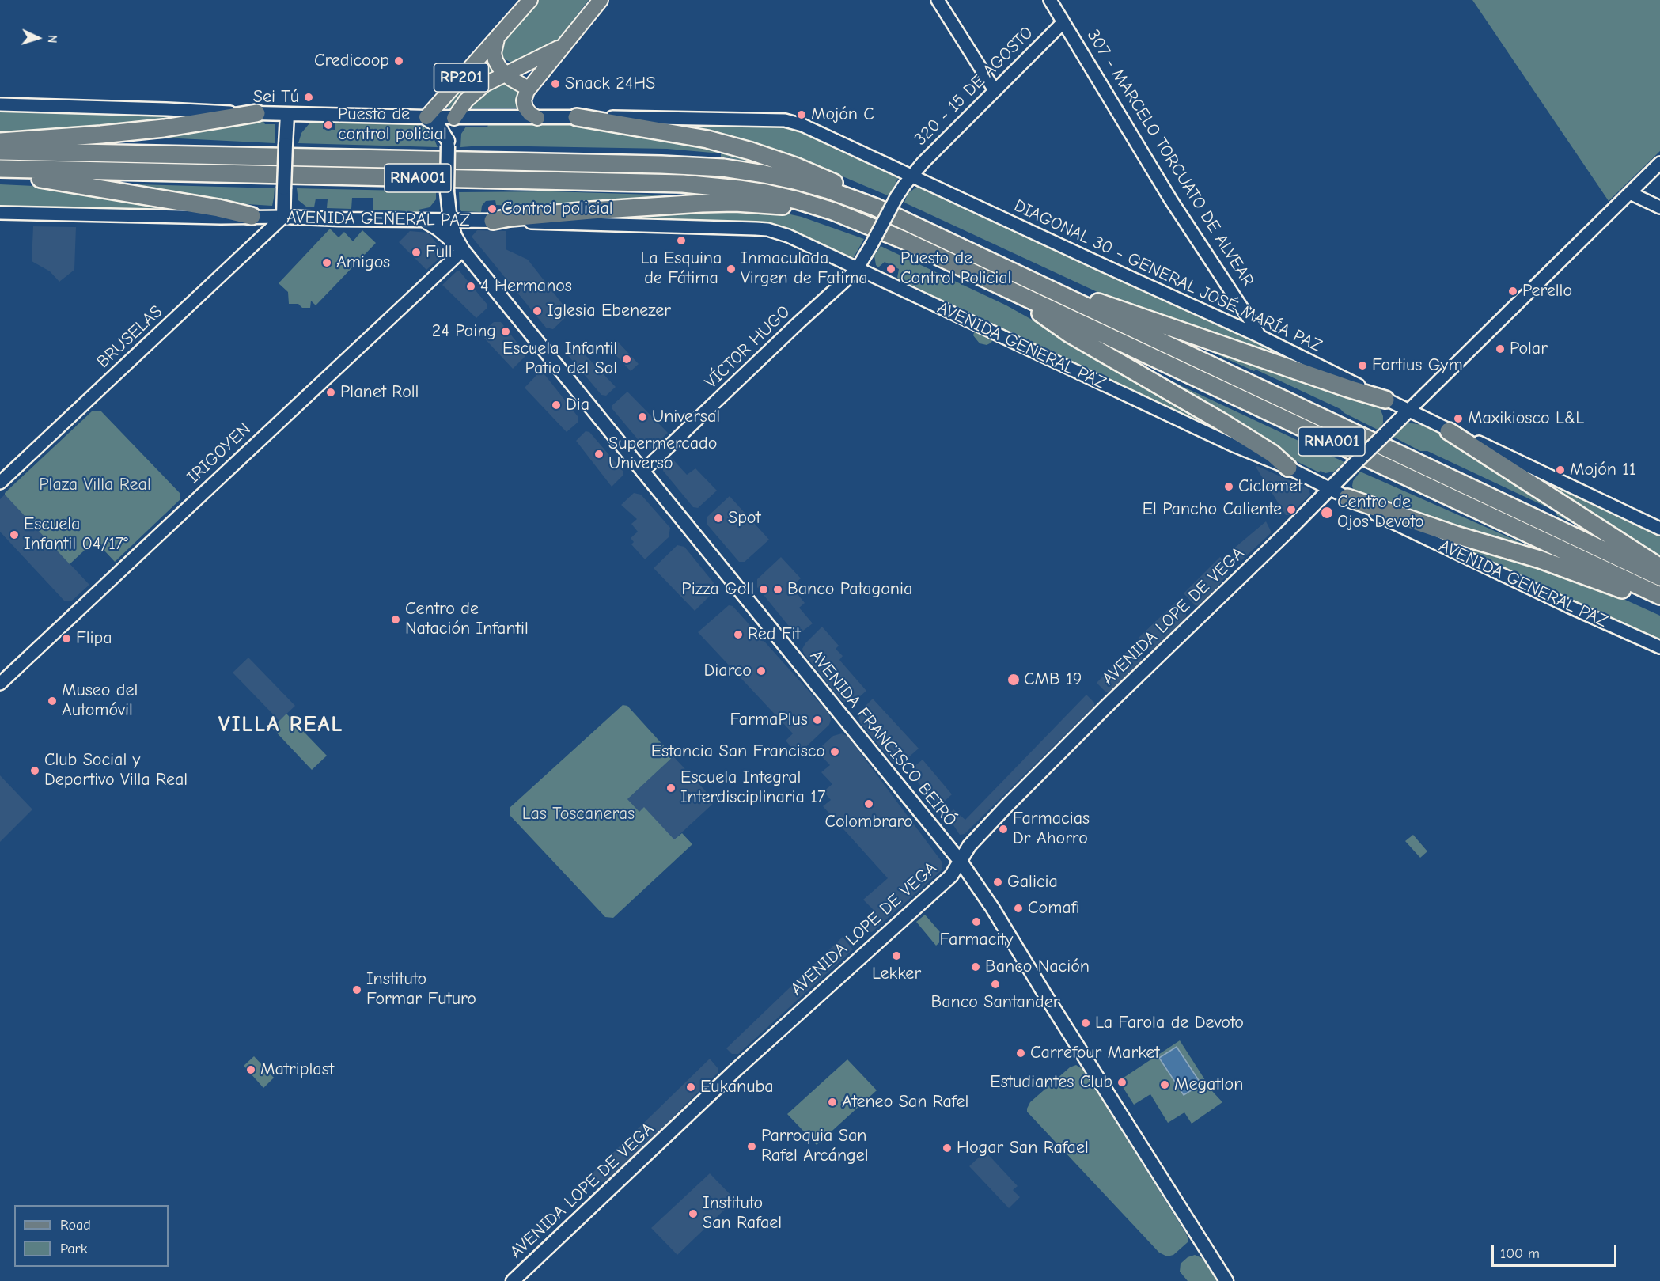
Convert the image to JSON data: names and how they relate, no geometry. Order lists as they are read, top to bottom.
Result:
{
  "streets": {
    "highway": ["RNA001"],
    "main road": [
      "RP201",
      "AVENIDA GENERAL PAZ",
      "AVENIDA LOPE DE VEGA",
      "AVENIDA FRANCISCO BEIRÓ"
    ],
    "street": [
      "320 - 15 DE AGOSTO",
      "307 - MARCELO TORCUATO DE ALVEAR",
      "DIAGONAL 30 - GENERAL JOSÉ MARÍA PAZ",
      "BRUSELAS",
      "VÍCTOR HUGO",
      "IRIGOYEN"
    ]
  },
  "crossings": [
    ["320 - 15 DE AGOSTO", "307 - MARCELO TORCUATO DE ALVEAR"],
    ["320 - 15 DE AGOSTO", "DIAGONAL 30 - GENERAL JOSÉ MARÍA PAZ"],
    ["320 - 15 DE AGOSTO", "VÍCTOR HUGO"],
    ["307 - MARCELO TORCUATO DE ALVEAR", "DIAGONAL 30 - GENERAL JOSÉ MARÍA PAZ"],
    ["AVENIDA GENERAL PAZ", "BRUSELAS"],
    ["AVENIDA GENERAL PAZ", "VÍCTOR HUGO"],
    ["AVENIDA GENERAL PAZ", "AVENIDA LOPE DE VEGA"],
    ["AVENIDA GENERAL PAZ", "AVENIDA FRANCISCO BEIRÓ"],
    ["DIAGONAL 30 - GENERAL JOSÉ MARÍA PAZ", "AVENIDA LOPE DE VEGA"],
    ["VÍCTOR HUGO", "AVENIDA FRANCISCO BEIRÓ"],
    ["IRIGOYEN", "AVENIDA FRANCISCO BEIRÓ"],
    ["AVENIDA LOPE DE VEGA", "AVENIDA FRANCISCO BEIRÓ"]
  ],
  "districts": ["VILLA REAL"],
  "parks": ["Plaza Villa Real", "Las Toscaneras"],
  "places": [
    "Credicoop",
    "Snack 24HS",
    "Sei Tú",
    "Mojón C",
    "Puesto de control policial",
    "Control policial",
    "La Esquina de Fátima",
    "Full",
    "Amigos",
    "Inmaculada Virgen de Fatima",
    "Puesto de Control Policial",
    "4 Hermanos",
    "Perello",
    "Iglesia Ebenezer",
    "24 Poing",
    "Polar",
    "Escuela Infantil Patio del Sol",
    "Fortius Gym",
    "Planet Roll",
    "Dia",
    "Universal",
    "Maxikiosco L&L",
    "Supermercado Universo",
    "Mojón 11",
    "Ciclomet",
    "El Pancho Caliente",
    "Centro de Ojos Devoto",
    "Spot",
    "Escuela Infantil 04/17°",
    "Pizza Goll",
    "Banco Patagonia",
    "Centro de Natación Infantil",
    "Red Fit",
    "Flipa",
    "Diarco",
    "CMB 19",
    "Museo del Automóvil",
    "FarmaPlus",
    "Estancia San Francisco",
    "Club Social y Deportivo Villa Real",
    "Escuela Integral Interdisciplinaria 17",
    "Colombraro",
    "Farmacias Dr Ahorro",
    "Galicia",
    "Comafi",
    "Farmacity",
    "Lekker",
    "Banco Nación",
    "Banco Santander",
    "Instituto Formar Futuro",
    "La Farola de Devoto",
    "Carrefour Market",
    "Matriplast",
    "Estudiantes Club",
    "Megatlon",
    "Eukanuba",
    "Ateneo San Rafel",
    "Parroquia San Rafel Arcángel",
    "Hogar San Rafael",
    "Instituto San Rafael"
  ],
  "legend": ["Road", "Park"],
  "scale_bar": "100 m",
  "north": "right"
}
